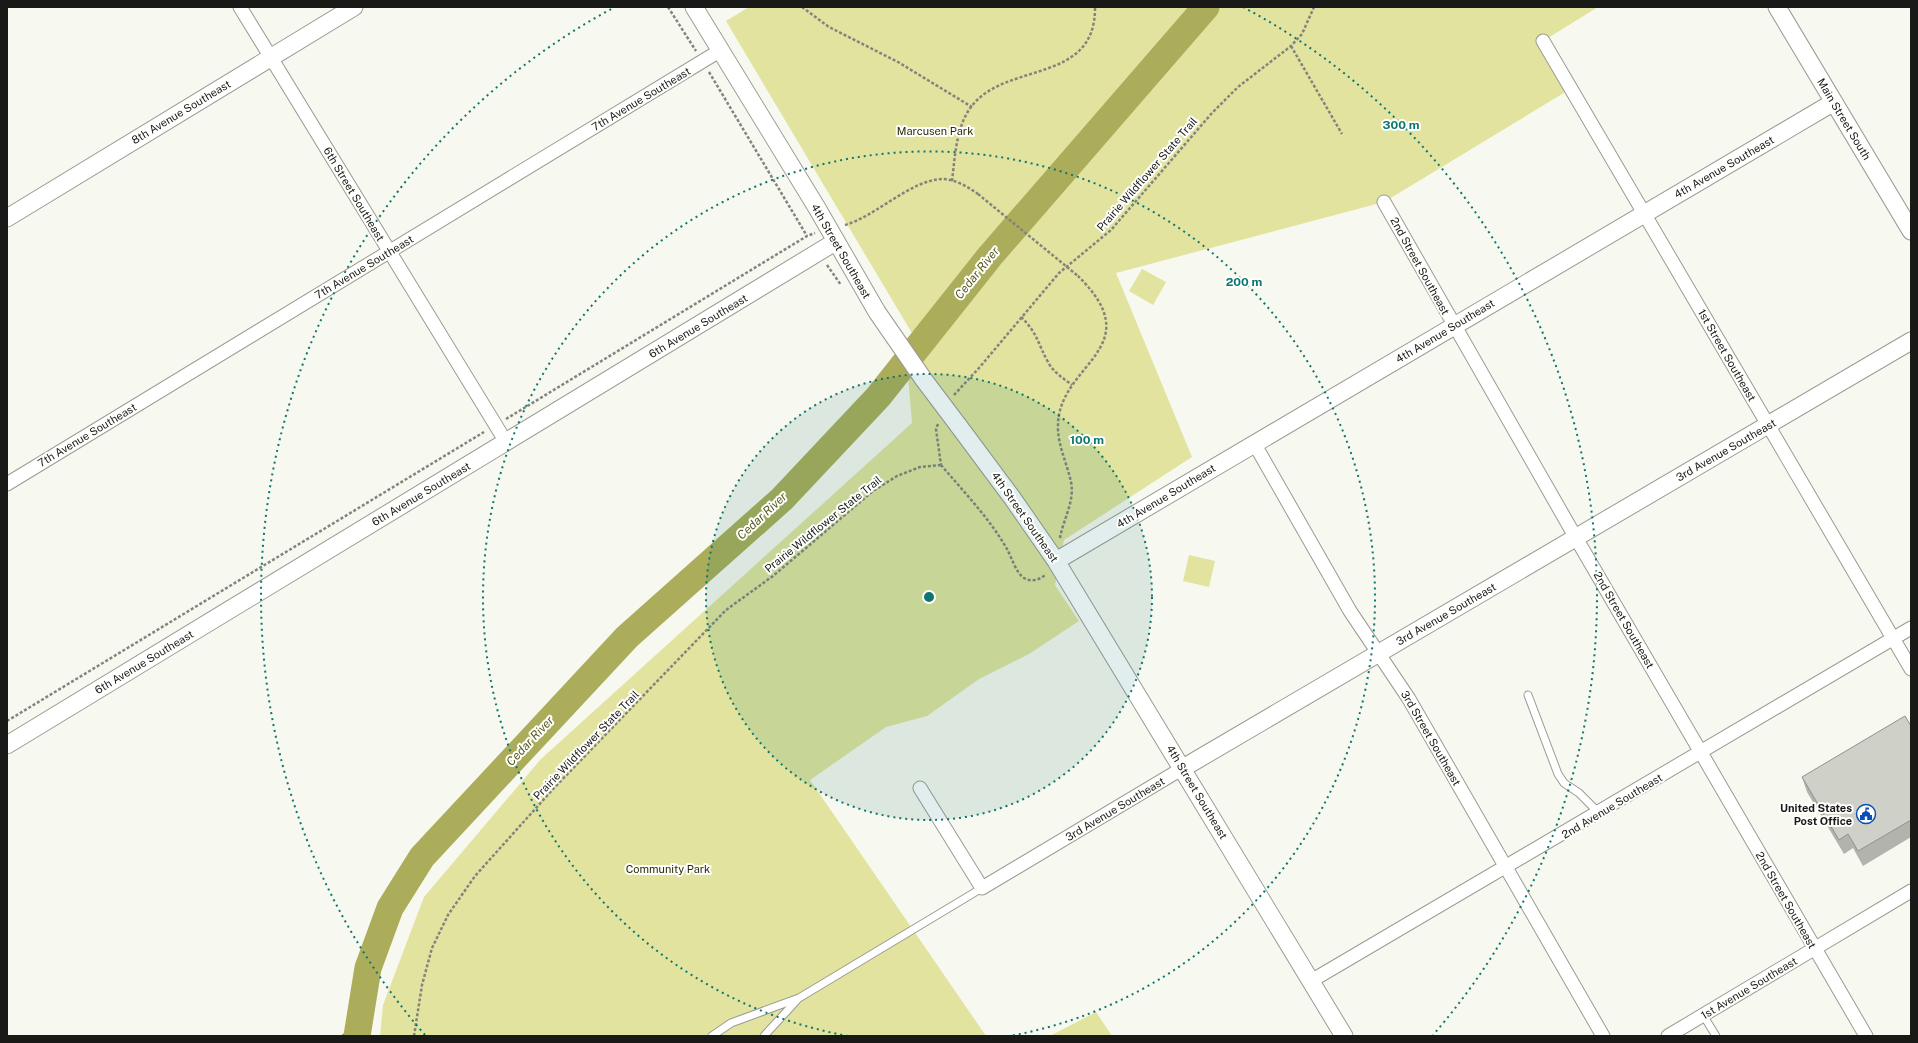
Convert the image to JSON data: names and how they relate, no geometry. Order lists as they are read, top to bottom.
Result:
{
  "streets": {
    "street": [
      "7th Avenue Southeast",
      "8th Avenue Southeast",
      "Main Street South",
      "4th Avenue Southeast",
      "6th Street Southeast",
      "4th Street Southeast",
      "2nd Street Southeast",
      "6th Avenue Southeast",
      "1st Street Southeast",
      "3rd Avenue Southeast",
      "3rd Street Southeast",
      "2nd Avenue Southeast",
      "1st Avenue Southeast"
    ],
    "path": ["Prairie Wildflower State Trail"]
  },
  "crossings": [
    ["7th Avenue Southeast", "6th Street Southeast"],
    ["7th Avenue Southeast", "4th Street Southeast"],
    ["8th Avenue Southeast", "6th Street Southeast"],
    ["Main Street South", "4th Avenue Southeast"],
    ["4th Avenue Southeast", "4th Street Southeast"],
    ["4th Avenue Southeast", "2nd Street Southeast"],
    ["4th Avenue Southeast", "1st Street Southeast"],
    ["4th Avenue Southeast", "3rd Street Southeast"],
    ["6th Street Southeast", "6th Avenue Southeast"],
    ["4th Street Southeast", "6th Avenue Southeast"],
    ["4th Street Southeast", "3rd Avenue Southeast"],
    ["4th Street Southeast", "2nd Avenue Southeast"],
    ["2nd Street Southeast", "3rd Avenue Southeast"],
    ["2nd Street Southeast", "2nd Avenue Southeast"],
    ["2nd Street Southeast", "1st Avenue Southeast"],
    ["1st Street Southeast", "3rd Avenue Southeast"],
    ["1st Street Southeast", "2nd Avenue Southeast"],
    ["3rd Avenue Southeast", "3rd Street Southeast"],
    ["3rd Street Southeast", "2nd Avenue Southeast"]
  ],
  "water": ["Cedar River"],
  "parks": ["Marcusen Park", "Community Park"],
  "places": {
    "public building": ["United States Post Office"]
  },
  "rings": ["300 m", "200 m", "100 m"]
}
